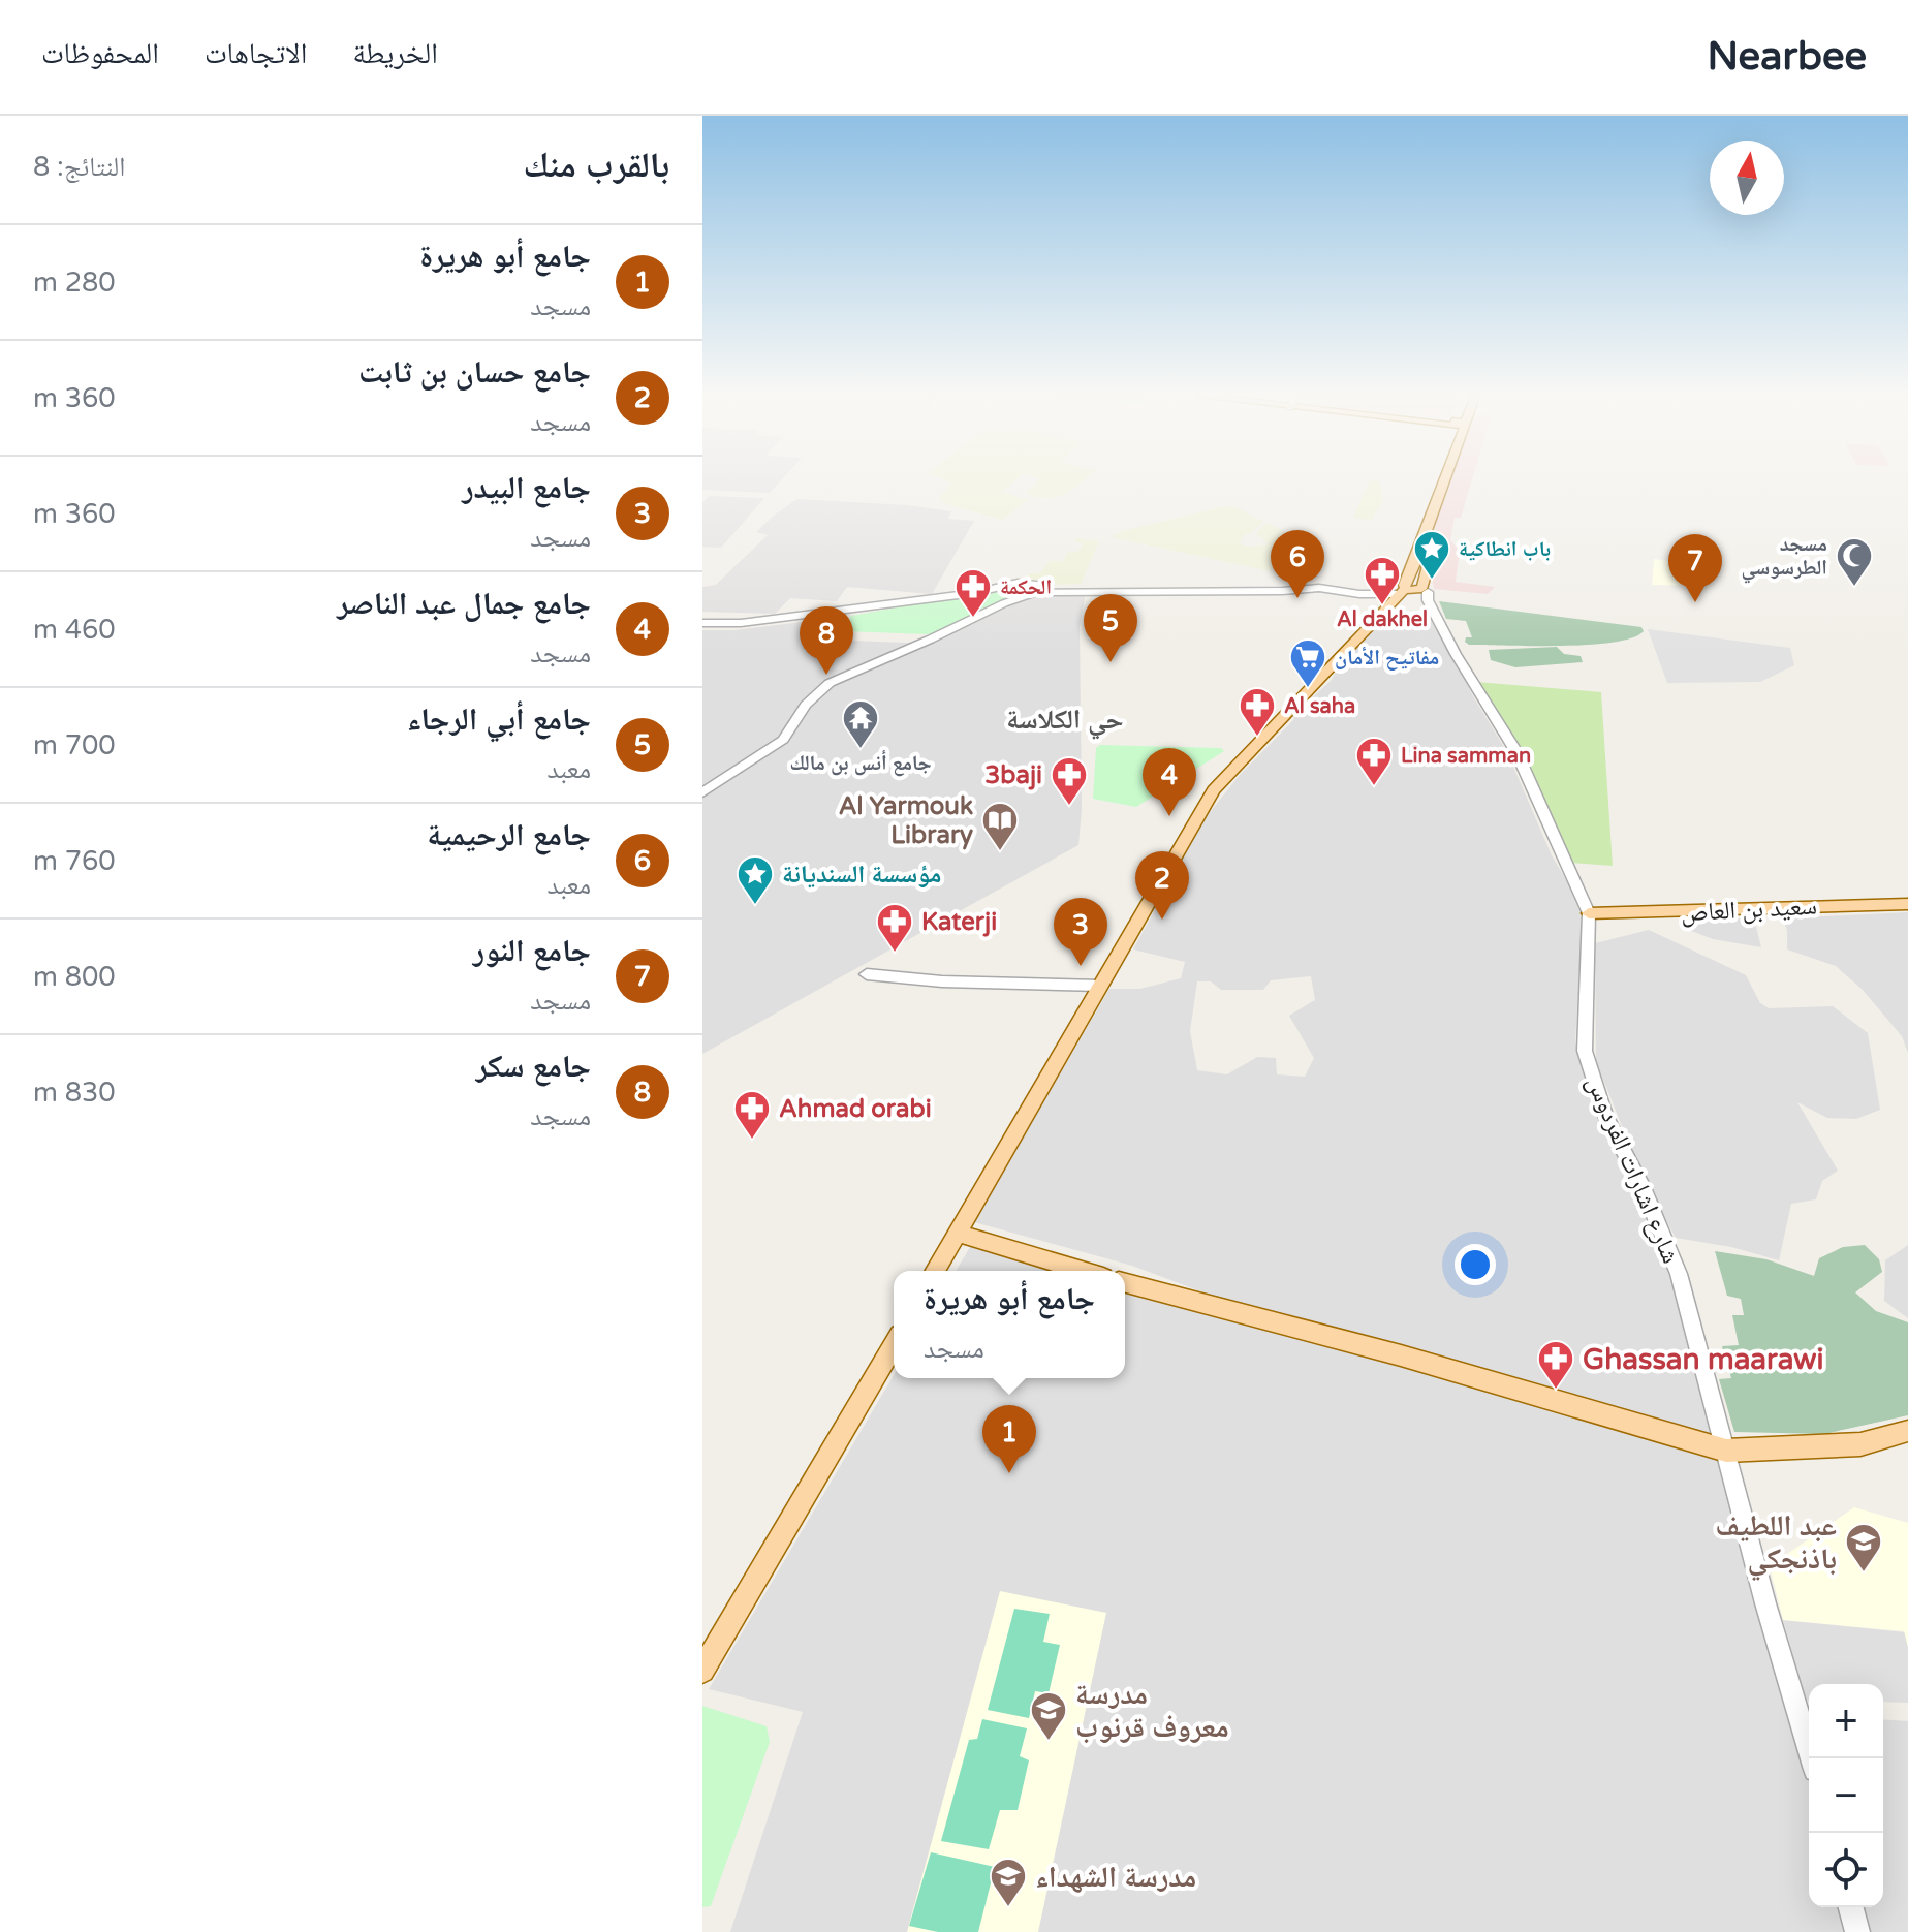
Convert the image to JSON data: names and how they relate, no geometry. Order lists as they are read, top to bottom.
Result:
{
  "streets": {
    "main road": ["سعيد بن العاص"],
    "street": ["شارع اشارات الفردوس"]
  },
  "crossings": [
    ["سعيد بن العاص", "شارع اشارات الفردوس"]
  ],
  "districts": ["حي الكلاسة"],
  "places": {
    "place": ["باب انطاكية", "مؤسسة السنديانة"],
    "mosque": ["مسجد الطرسوسي"],
    "pharmacy": [
      "Al dakhel",
      "الحكمة",
      "Al saha",
      "Lina samman",
      "3baji",
      "Katerji",
      "Ahmad orabi",
      "Ghassan maarawi"
    ],
    "supermarket": ["مفاتيح اﻷمان"],
    "temple": ["جامع أنس بن مالك"],
    "library": ["Al Yarmouk Library"],
    "school or university": ["عبد اللطيف باذنجكي", "مدرسة معروف قرنوب", "مدرسة الشهداء"]
  },
  "north": "top",
  "page": {
    "header": "Nearbee",
    "nav": ["الخريطة", "الاتجاهات", "المحفوظات"],
    "heading": ["بالقرب منك", "النتائج: 8"],
    "list": [
      {
        "mark": "1",
        "name": "جامع أبو هريرة",
        "note": "مسجد",
        "value": "280 m"
      },
      {
        "mark": "2",
        "name": "جامع حسان بن ثابت",
        "note": "مسجد",
        "value": "360 m"
      },
      {
        "mark": "3",
        "name": "جامع البيدر",
        "note": "مسجد",
        "value": "360 m"
      },
      {
        "mark": "4",
        "name": "جامع جمال عبد الناصر",
        "note": "مسجد",
        "value": "460 m"
      },
      {
        "mark": "5",
        "name": "جامع أبي الرجاء",
        "note": "معبد",
        "value": "700 m"
      },
      {
        "mark": "6",
        "name": "جامع الرحيمية",
        "note": "معبد",
        "value": "760 m"
      },
      {
        "mark": "7",
        "name": "جامع النور",
        "note": "مسجد",
        "value": "800 m"
      },
      {
        "mark": "8",
        "name": "جامع سكر",
        "note": "مسجد",
        "value": "830 m"
      }
    ],
    "pins": [
      "6",
      "7",
      "5",
      "8",
      "4",
      "2",
      "3",
      "1"
    ],
    "popup": ["جامع أبو هريرة", "مسجد"],
    "map_buttons": ["+", "−"]
  }
}
